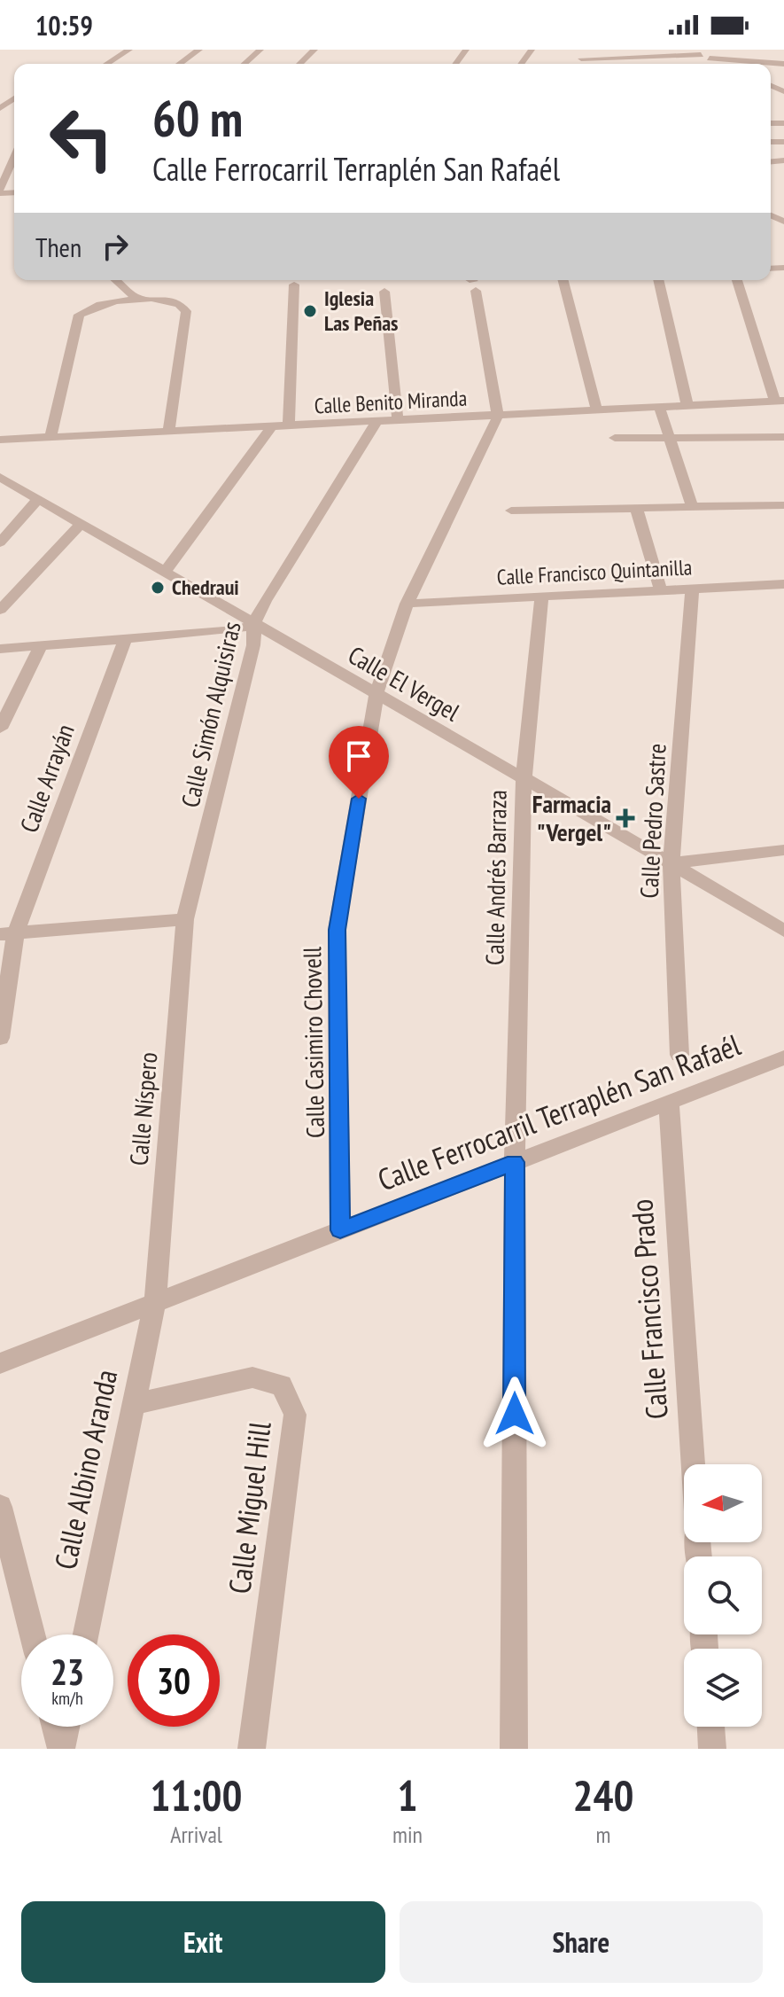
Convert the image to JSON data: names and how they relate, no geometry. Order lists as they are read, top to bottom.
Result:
{
  "streets": {
    "street": [
      "Calle Benito Miranda",
      "Calle Francisco Quintanilla",
      "Calle El Vergel",
      "Calle Simón Alquisiras",
      "Calle Arrayán",
      "Calle Pedro Sastre",
      "Calle Andrés Barraza",
      "Calle Casimiro Chovell",
      "Calle Níspero",
      "Calle Ferrocarril Terraplén San Rafaél",
      "Calle Francisco Prado",
      "Calle Albino Aranda",
      "Calle Miguel Hill"
    ]
  },
  "crossings": [
    ["Calle Benito Miranda", "Calle Simón Alquisiras"],
    ["Calle Benito Miranda", "Calle Casimiro Chovell"],
    ["Calle Francisco Quintanilla", "Calle Pedro Sastre"],
    ["Calle Francisco Quintanilla", "Calle Andrés Barraza"],
    ["Calle Francisco Quintanilla", "Calle Casimiro Chovell"],
    ["Calle El Vergel", "Calle Simón Alquisiras"],
    ["Calle El Vergel", "Calle Pedro Sastre"],
    ["Calle El Vergel", "Calle Andrés Barraza"],
    ["Calle El Vergel", "Calle Casimiro Chovell"],
    ["Calle Simón Alquisiras", "Calle Níspero"],
    ["Calle Andrés Barraza", "Calle Ferrocarril Terraplén San Rafaél"],
    ["Calle Casimiro Chovell", "Calle Ferrocarril Terraplén San Rafaél"],
    ["Calle Níspero", "Calle Ferrocarril Terraplén San Rafaél"],
    ["Calle Níspero", "Calle Albino Aranda"],
    ["Calle Ferrocarril Terraplén San Rafaél", "Calle Francisco Prado"],
    ["Calle Ferrocarril Terraplén San Rafaél", "Calle Albino Aranda"],
    ["Calle Albino Aranda", "Calle Miguel Hill"]
  ],
  "places": {
    "other": ["Iglesia Las Peñas", "Chedraui"],
    "health": ["Farmacia \"Vergel\""]
  },
  "north": "left",
  "page": {
    "status": "10:59",
    "turn": ["60 m", "Calle Ferrocarril Terraplén San Rafaél"],
    "then": "Then",
    "speed": "23 km/h",
    "limit": "30",
    "eta": [
      "11:00",
      "Arrival",
      "1",
      "min",
      "240",
      "m"
    ],
    "buttons": ["Exit", "Share"]
  }
}
